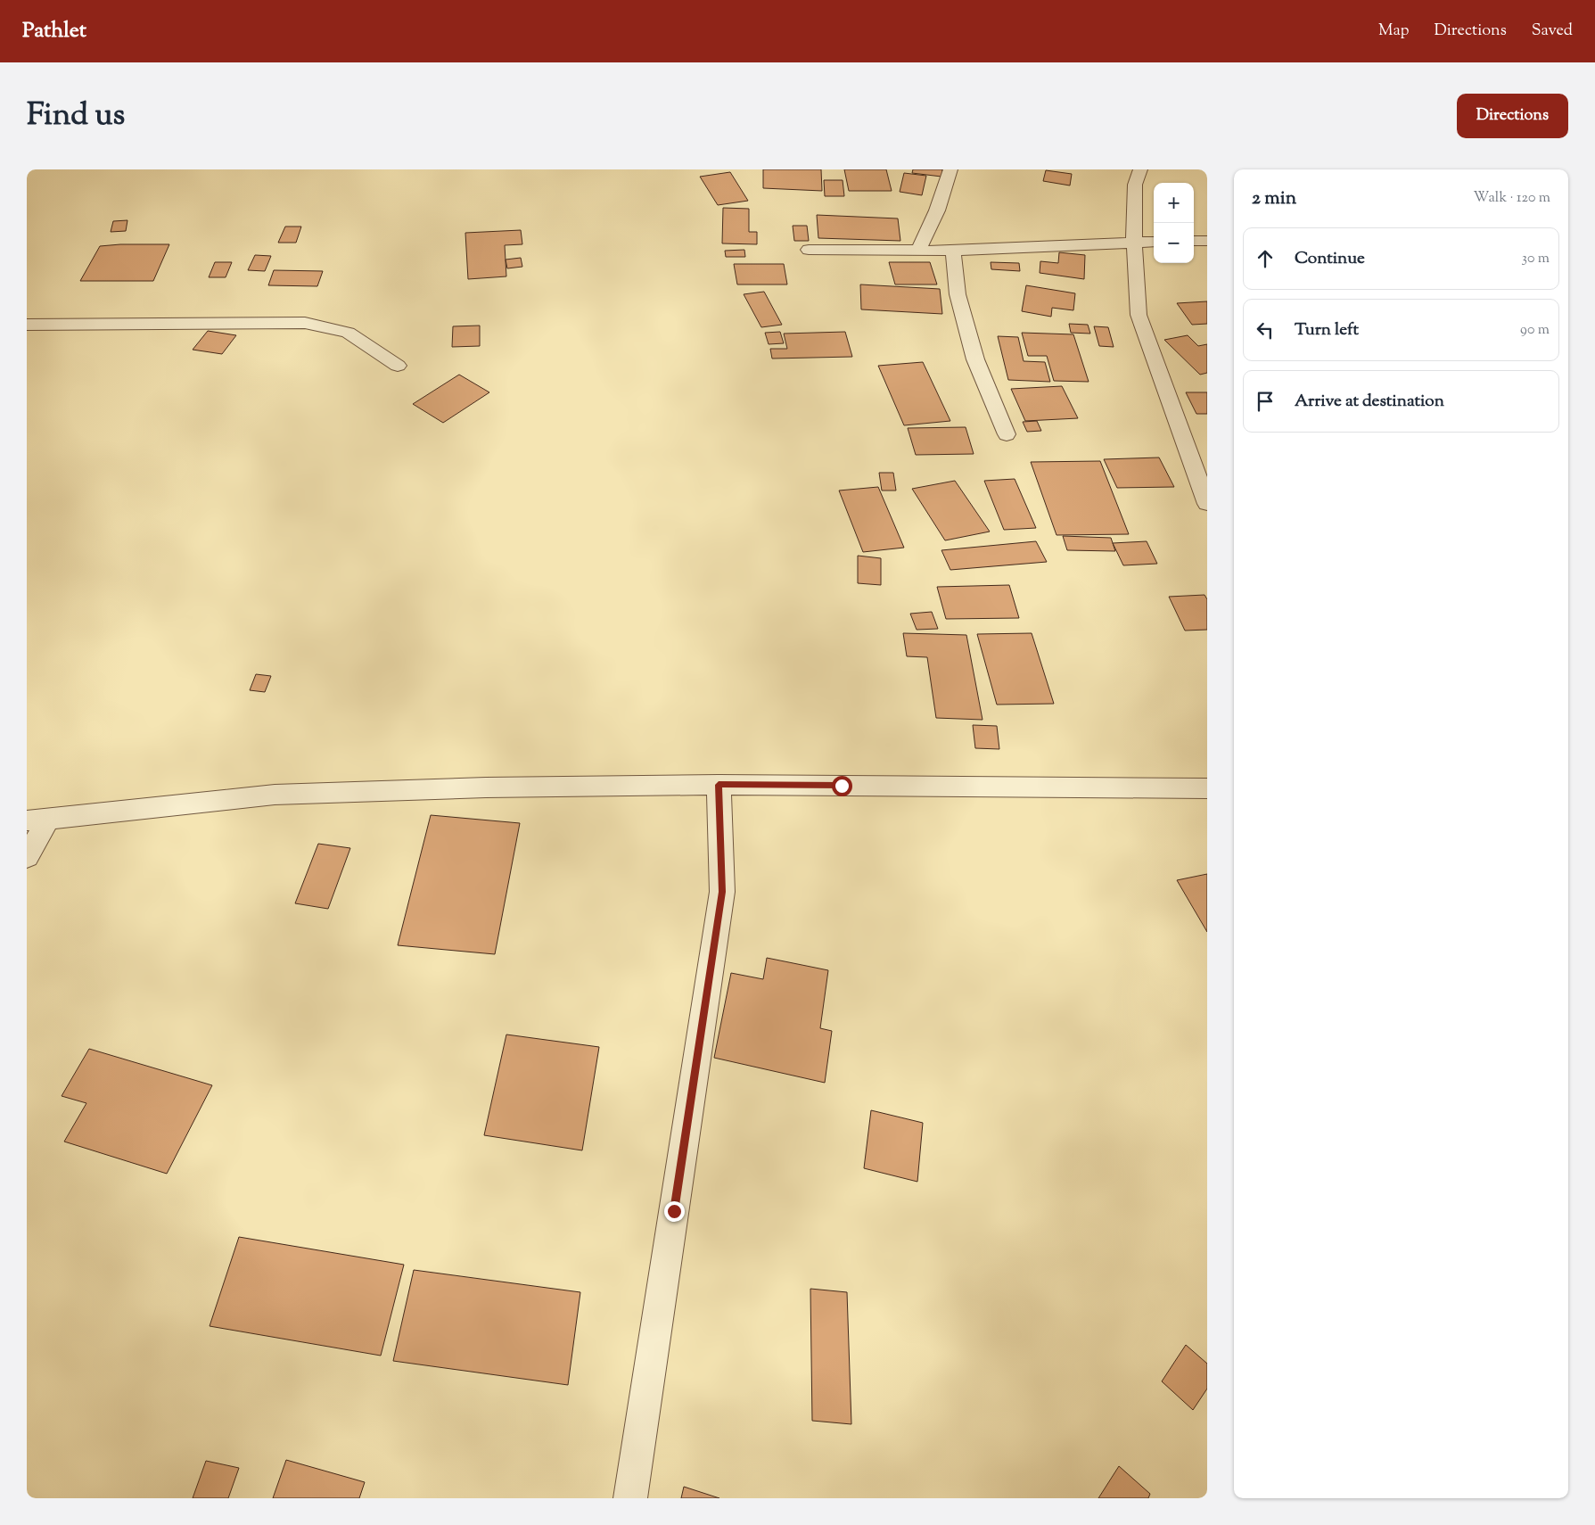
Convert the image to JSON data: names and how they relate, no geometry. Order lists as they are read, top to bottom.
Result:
{
  "page": {
    "header": "Pathlet",
    "nav": ["Map", "Directions", "Saved"],
    "title": "Find us",
    "buttons": "Directions",
    "heading": ["2 min", "Walk · 120 m"],
    "map_buttons": ["+", "−"],
    "list": [
      ["Continue", "30 m"],
      ["Turn left", "90 m"],
      "Arrive at destination"
    ]
  }
}
